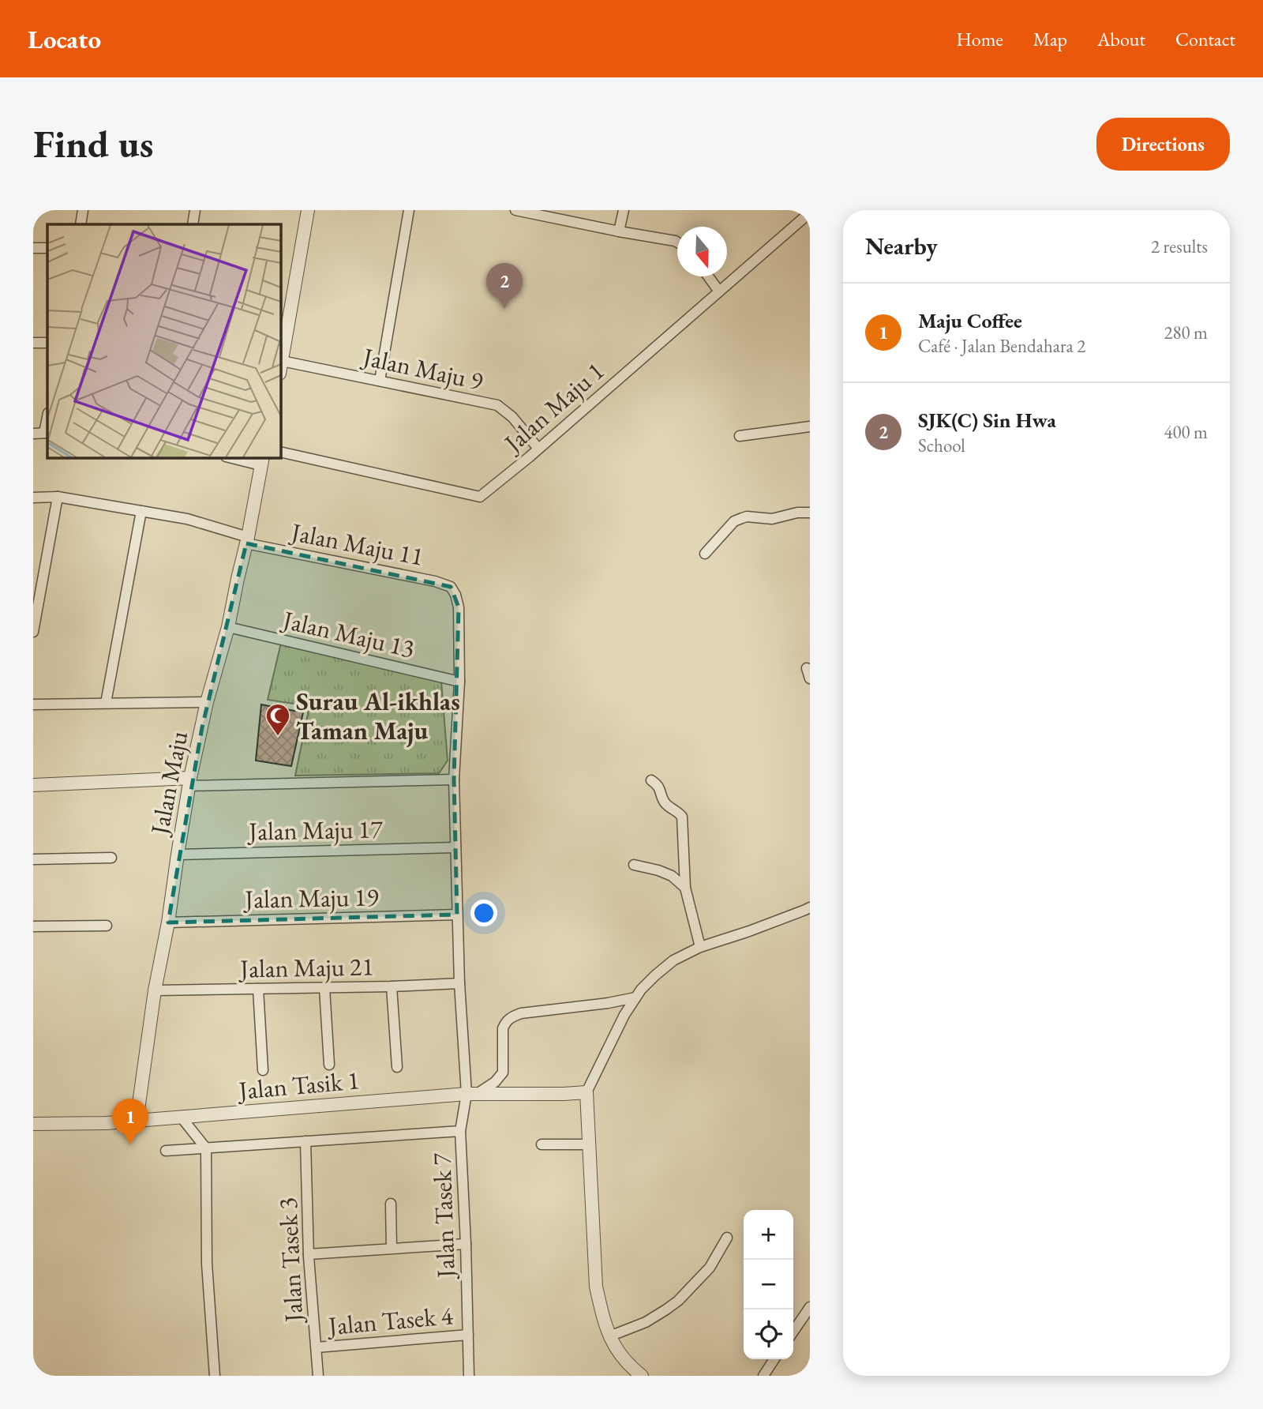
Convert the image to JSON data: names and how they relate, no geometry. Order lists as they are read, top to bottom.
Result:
{
  "streets": {
    "street": [
      "Jalan Maju 9",
      "Jalan Maju 1",
      "Jalan Maju 11",
      "Jalan Maju 13",
      "Jalan Maju",
      "Jalan Maju 17",
      "Jalan Maju 19",
      "Jalan Maju 21",
      "Jalan Tasik 1",
      "Jalan Tasek 7",
      "Jalan Tasek 3",
      "Jalan Tasek 4"
    ]
  },
  "crossings": [
    ["Jalan Maju 9", "Jalan Maju 1"],
    ["Jalan Maju 11", "Jalan Maju"],
    ["Jalan Maju 11", "Jalan Tasek 7"],
    ["Jalan Maju 13", "Jalan Maju"],
    ["Jalan Maju 13", "Jalan Tasek 7"],
    ["Jalan Maju", "Jalan Maju 17"],
    ["Jalan Maju", "Jalan Maju 19"],
    ["Jalan Maju", "Jalan Maju 21"],
    ["Jalan Maju", "Jalan Tasik 1"],
    ["Jalan Maju 17", "Jalan Tasek 7"],
    ["Jalan Maju 19", "Jalan Tasek 7"],
    ["Jalan Maju 21", "Jalan Tasek 7"],
    ["Jalan Tasik 1", "Jalan Tasek 7"],
    ["Jalan Tasek 7", "Jalan Tasek 4"],
    ["Jalan Tasek 3", "Jalan Tasek 4"]
  ],
  "places": {
    "mosque": ["Surau Al-ikhlas Taman Maju"]
  },
  "north": "bottom",
  "page": {
    "header": "Locato",
    "nav": [
      "Home",
      "Map",
      "About",
      "Contact"
    ],
    "buttons": "Directions",
    "title": "Find us",
    "heading": ["Nearby", "2 results"],
    "pins": ["2", "1"],
    "list": [
      {
        "mark": "1",
        "name": "Maju Coffee",
        "note": "Café · Jalan Bendahara 2",
        "value": "280 m"
      },
      {
        "mark": "2",
        "name": "SJK(C) Sin Hwa",
        "note": "School",
        "value": "400 m"
      }
    ],
    "map_buttons": ["+", "−"]
  }
}
